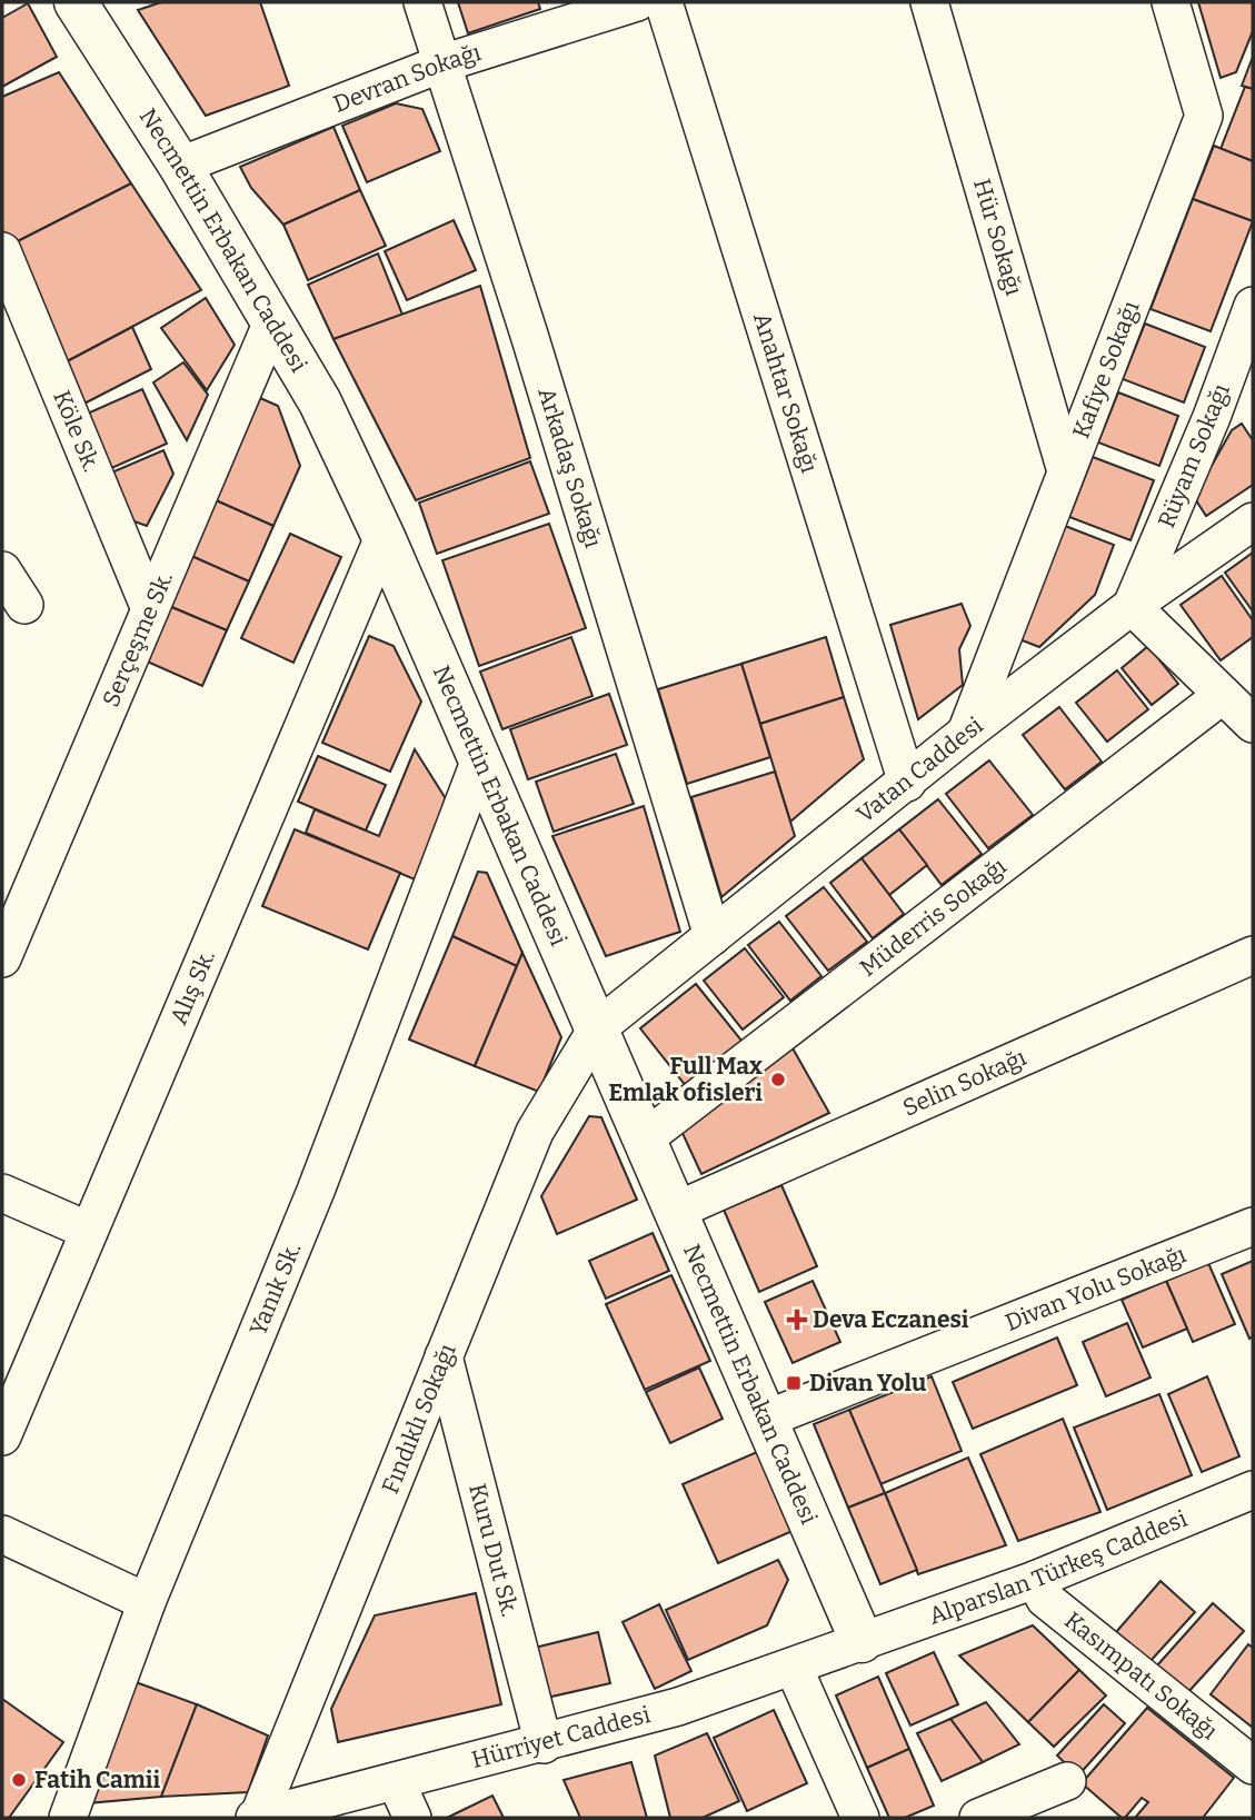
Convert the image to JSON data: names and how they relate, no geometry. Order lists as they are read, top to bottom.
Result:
{
  "streets": {
    "main road": ["Necmettin Erbakan Caddesi"],
    "street": [
      "Devran Sokağı",
      "Hür Sokağı",
      "Kafiye Sokağı",
      "Anahtar Sokağı",
      "Köle Sk.",
      "Rüyam Sokağı",
      "Arkadaş Sokağı",
      "Serçeşme Sk.",
      "Vatan Caddesi",
      "Müderris Sokağı",
      "Alış Sk.",
      "Selin Sokağı",
      "Yanık Sk.",
      "Divan Yolu Sokağı",
      "Fındıklı Sokağı",
      "Kuru Dut Sk.",
      "Alparslan Türkeş Caddesi",
      "Kasımpatı Sokağı",
      "Hürriyet Caddesi"
    ]
  },
  "crossings": [
    ["Devran Sokağı", "Necmettin Erbakan Caddesi"],
    ["Devran Sokağı", "Arkadaş Sokağı"],
    ["Hür Sokağı", "Kafiye Sokağı"],
    ["Necmettin Erbakan Caddesi", "Serçeşme Sk."],
    ["Necmettin Erbakan Caddesi", "Vatan Caddesi"],
    ["Necmettin Erbakan Caddesi", "Müderris Sokağı"],
    ["Necmettin Erbakan Caddesi", "Alış Sk."],
    ["Necmettin Erbakan Caddesi", "Selin Sokağı"],
    ["Necmettin Erbakan Caddesi", "Yanık Sk."],
    ["Necmettin Erbakan Caddesi", "Divan Yolu Sokağı"],
    ["Necmettin Erbakan Caddesi", "Fındıklı Sokağı"],
    ["Necmettin Erbakan Caddesi", "Alparslan Türkeş Caddesi"],
    ["Necmettin Erbakan Caddesi", "Hürriyet Caddesi"],
    ["Kafiye Sokağı", "Vatan Caddesi"],
    ["Anahtar Sokağı", "Vatan Caddesi"],
    ["Köle Sk.", "Serçeşme Sk."],
    ["Rüyam Sokağı", "Vatan Caddesi"],
    ["Arkadaş Sokağı", "Vatan Caddesi"],
    ["Vatan Caddesi", "Fındıklı Sokağı"],
    ["Fındıklı Sokağı", "Kuru Dut Sk."],
    ["Fındıklı Sokağı", "Hürriyet Caddesi"],
    ["Kuru Dut Sk.", "Hürriyet Caddesi"],
    ["Alparslan Türkeş Caddesi", "Kasımpatı Sokağı"],
    ["Alparslan Türkeş Caddesi", "Hürriyet Caddesi"]
  ],
  "places": {
    "other": ["Full Max Emlak ofisleri", "Fatih Camii"],
    "health": ["Deva Eczanesi"],
    "transit": ["Divan Yolu"]
  }
}
